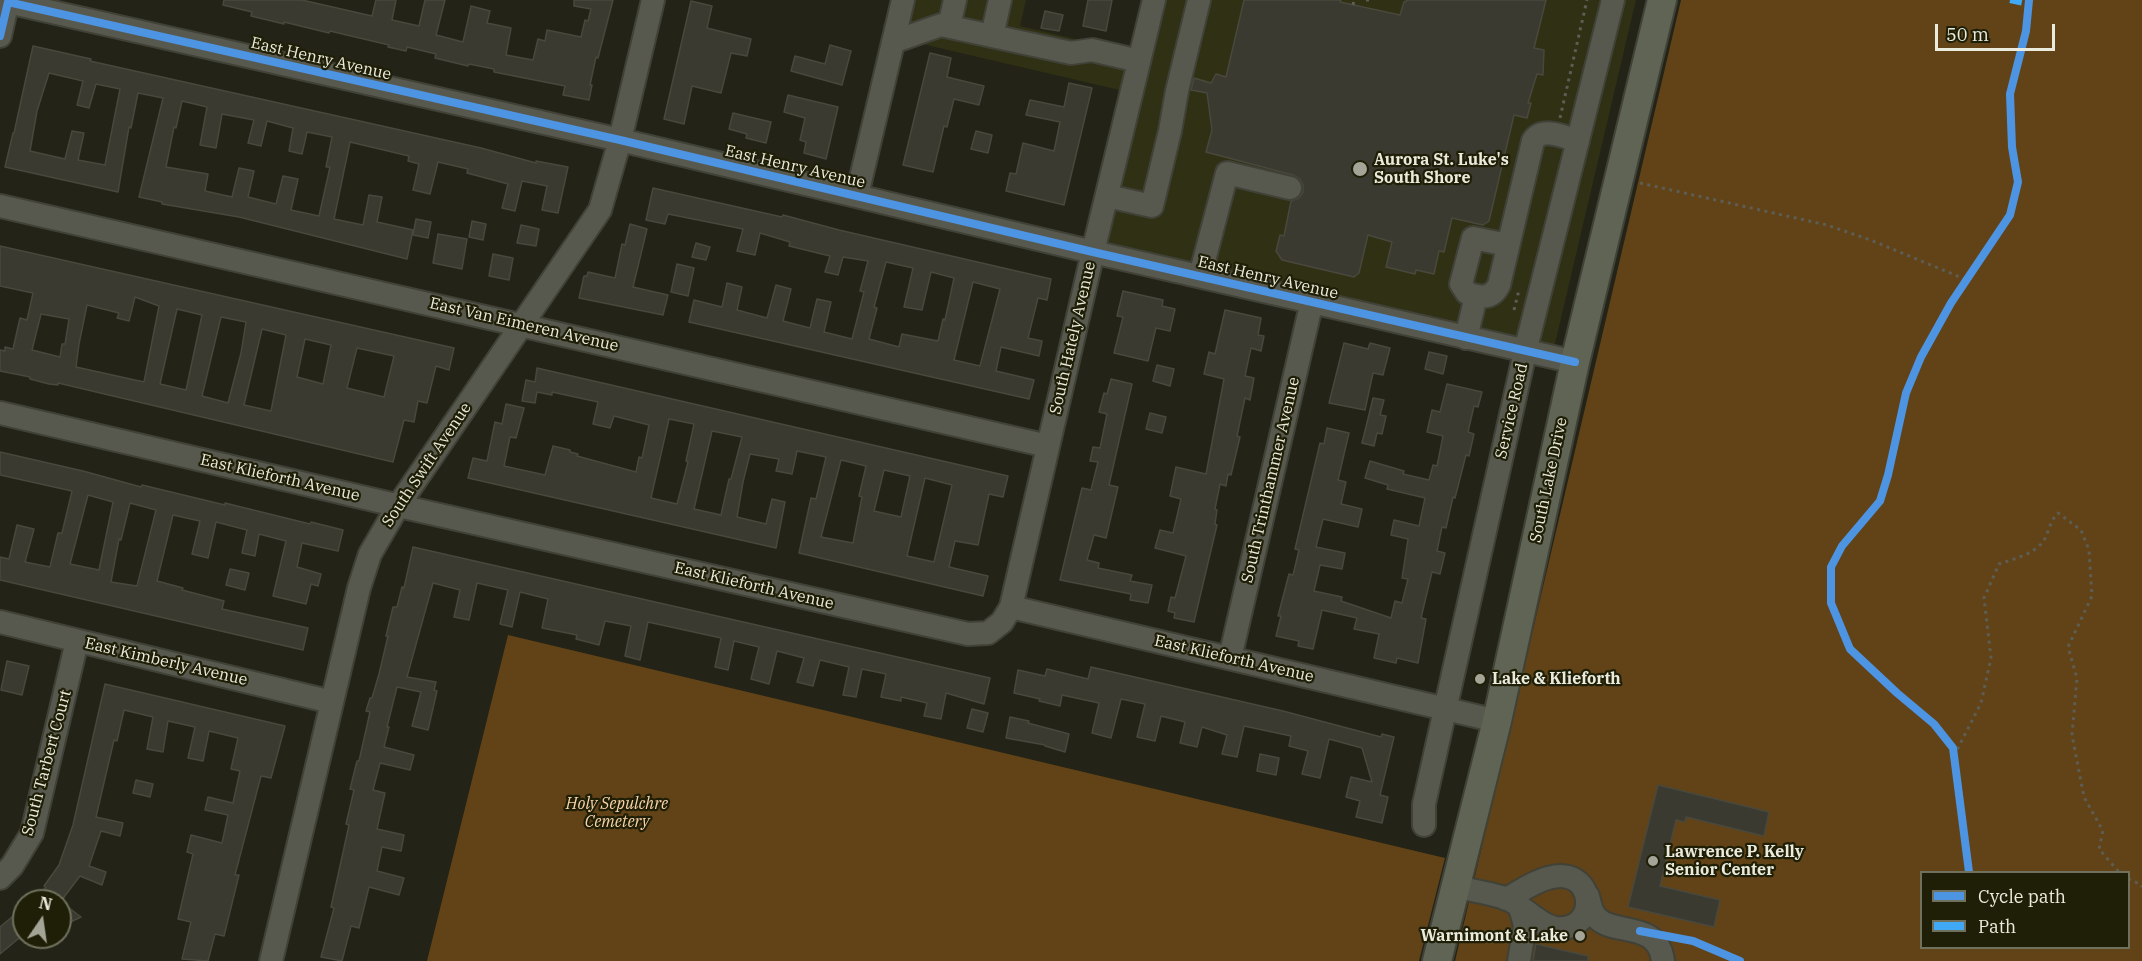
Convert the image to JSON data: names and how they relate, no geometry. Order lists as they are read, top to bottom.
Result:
{
  "streets": {
    "main road": ["South Lake Drive"],
    "street": [
      "East Henry Avenue",
      "East Van Eimeren Avenue",
      "South Hately Avenue",
      "Service Road",
      "South Swift Avenue",
      "East Klieforth Avenue",
      "South Trinthammer Avenue",
      "East Kimberly Avenue",
      "South Tarbert Court"
    ]
  },
  "crossings": [
    ["East Henry Avenue", "South Hately Avenue"],
    ["East Henry Avenue", "Service Road"],
    ["East Henry Avenue", "South Swift Avenue"],
    ["East Henry Avenue", "South Trinthammer Avenue"],
    ["East Henry Avenue", "South Lake Drive"],
    ["East Van Eimeren Avenue", "South Hately Avenue"],
    ["East Van Eimeren Avenue", "South Swift Avenue"],
    ["South Hately Avenue", "East Klieforth Avenue"],
    ["Service Road", "East Klieforth Avenue"],
    ["South Swift Avenue", "East Klieforth Avenue"],
    ["South Swift Avenue", "East Kimberly Avenue"],
    ["East Klieforth Avenue", "South Trinthammer Avenue"],
    ["East Klieforth Avenue", "South Lake Drive"],
    ["East Kimberly Avenue", "South Tarbert Court"]
  ],
  "parks": ["Holy Sepulchre Cemetery"],
  "places": [
    "Aurora St. Luke's South Shore",
    "Lake & Klieforth",
    "Lawrence P. Kelly Senior Center",
    "Warnimont & Lake"
  ],
  "legend": ["Cycle path", "Path"],
  "scale_bar": "50 m",
  "north": "top"
}
